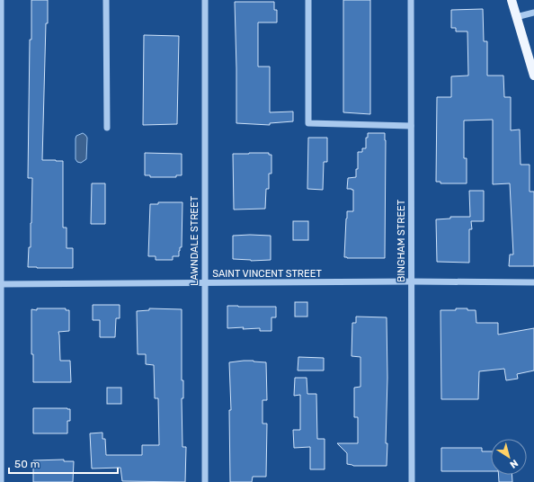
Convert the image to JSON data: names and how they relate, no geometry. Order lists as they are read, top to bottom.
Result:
{
  "streets": {
    "street": ["LAWNDALE STREET", "BINGHAM STREET", "SAINT VINCENT STREET"]
  },
  "crossings": [
    ["LAWNDALE STREET", "SAINT VINCENT STREET"],
    ["BINGHAM STREET", "SAINT VINCENT STREET"]
  ],
  "scale_bar": "50 m",
  "north": "bottom right"
}
